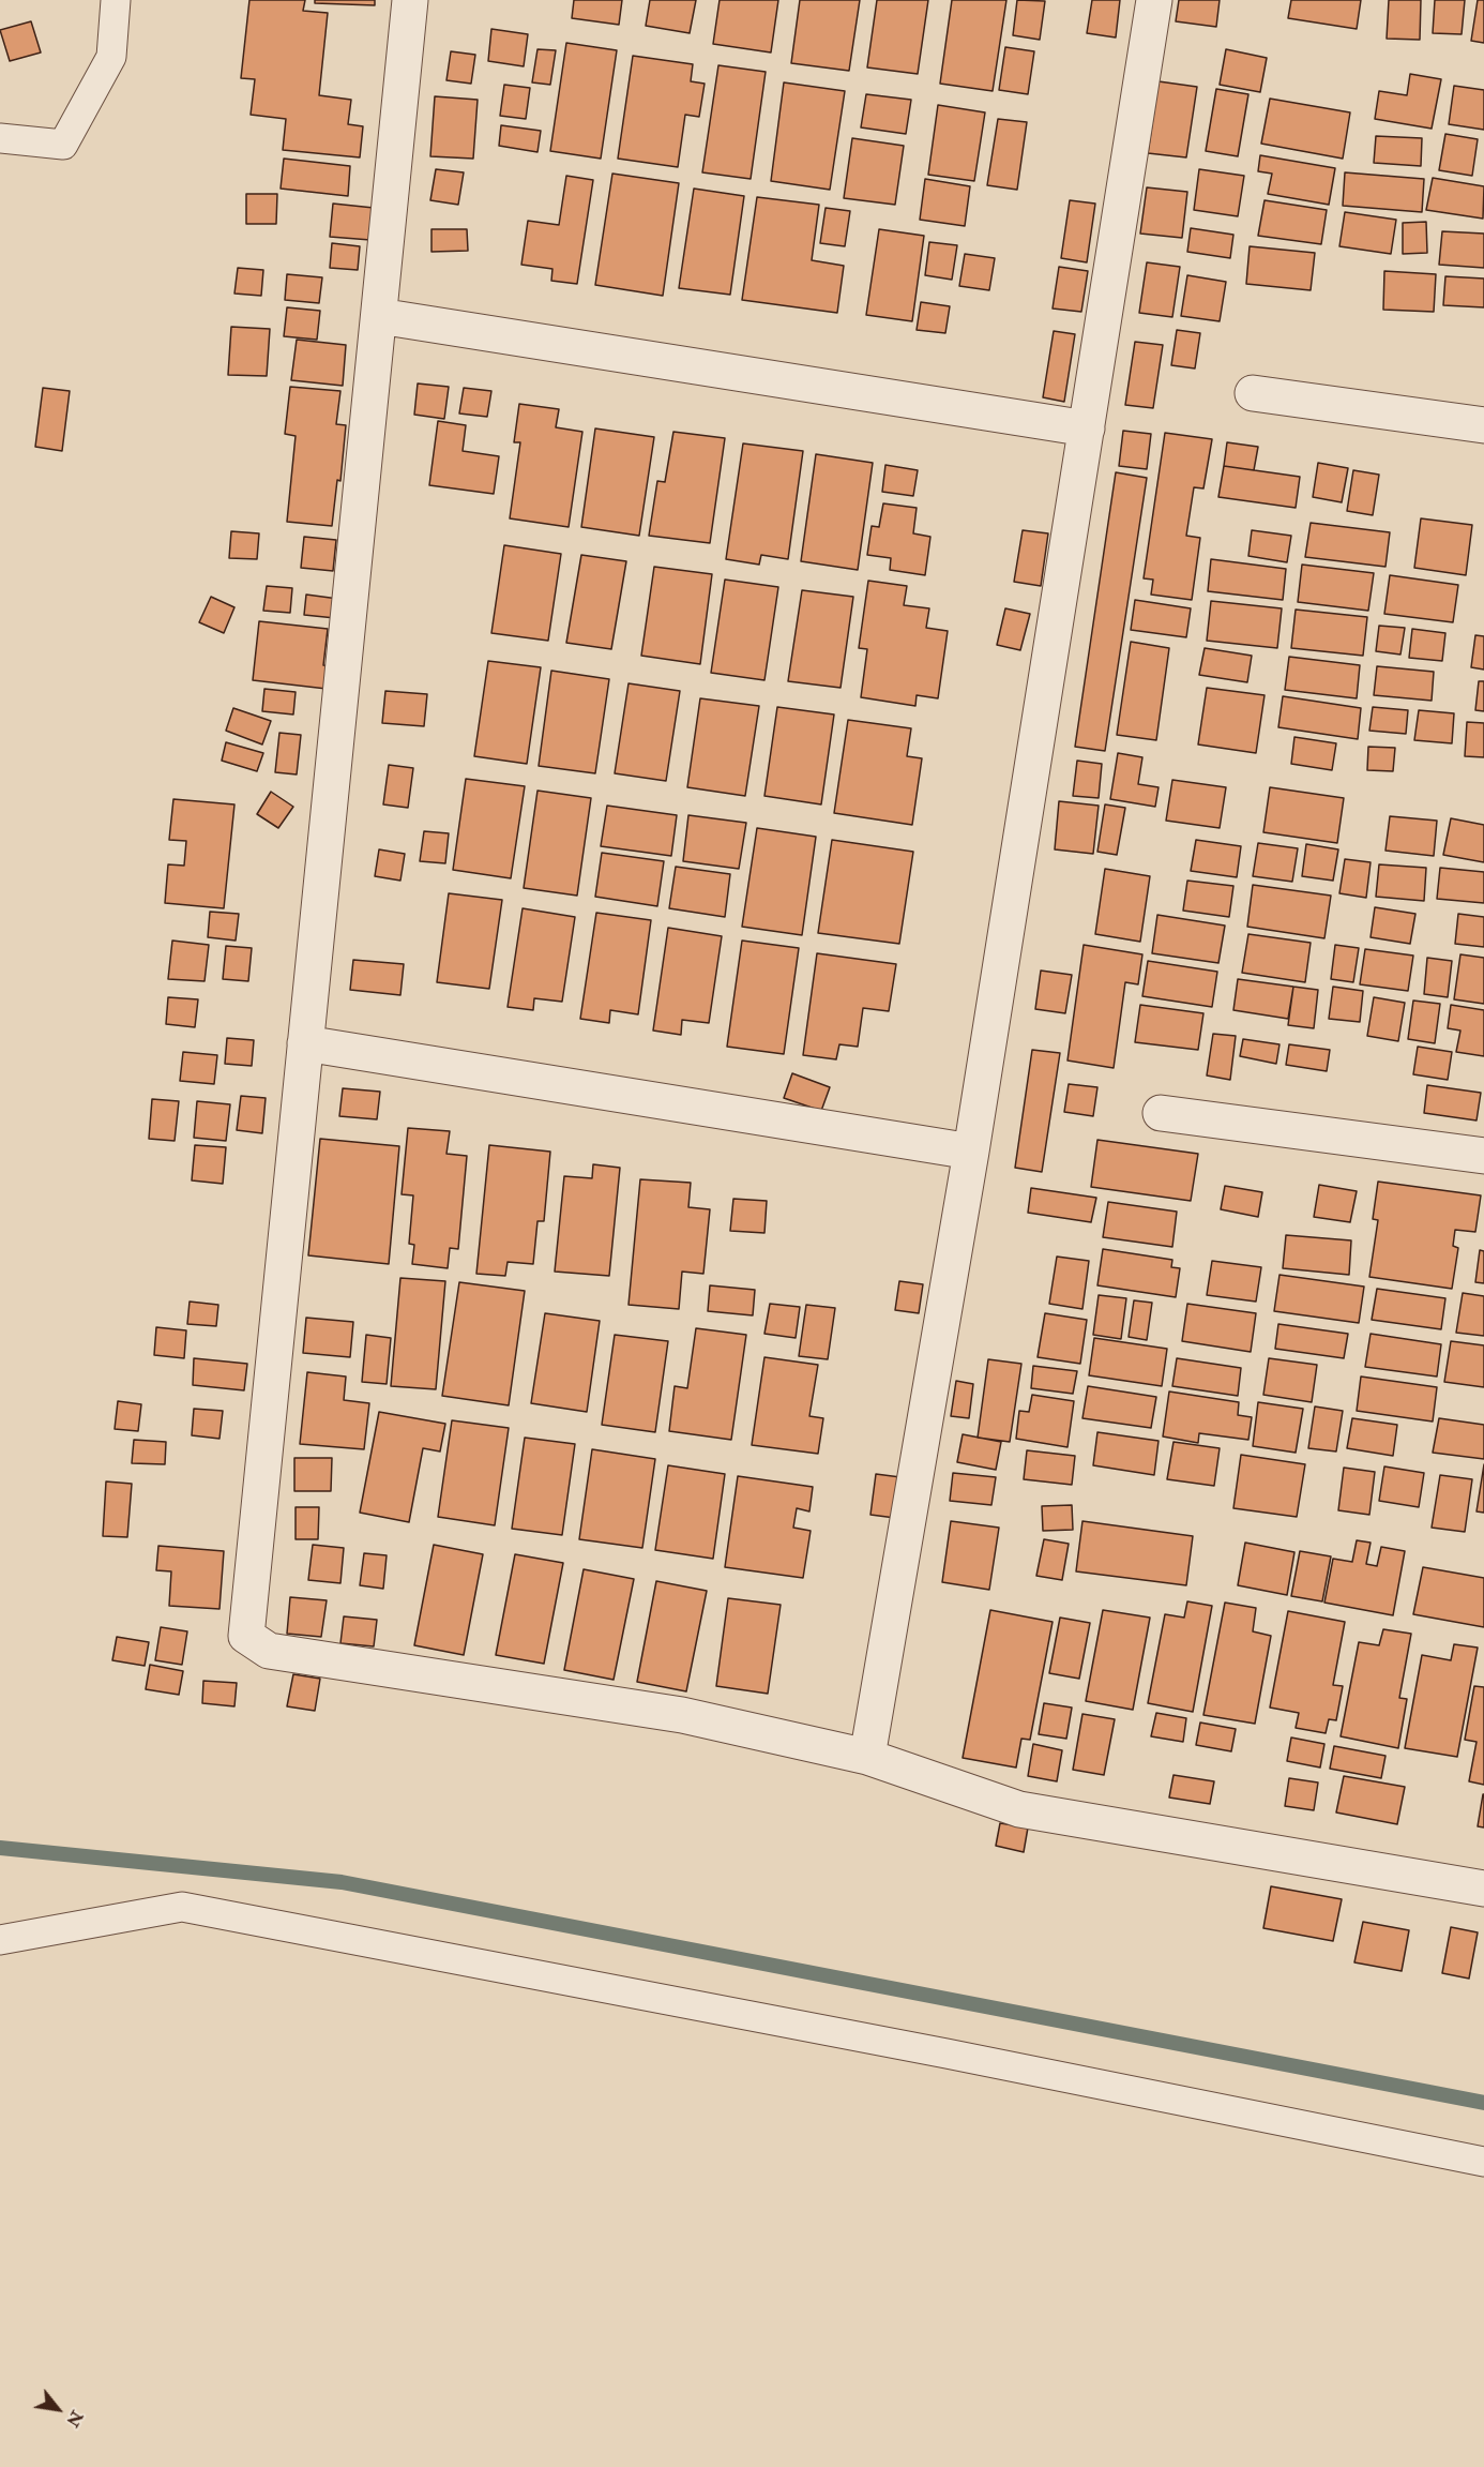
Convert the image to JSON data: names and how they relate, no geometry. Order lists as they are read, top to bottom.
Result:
{
  "north": "bottom right"
}
